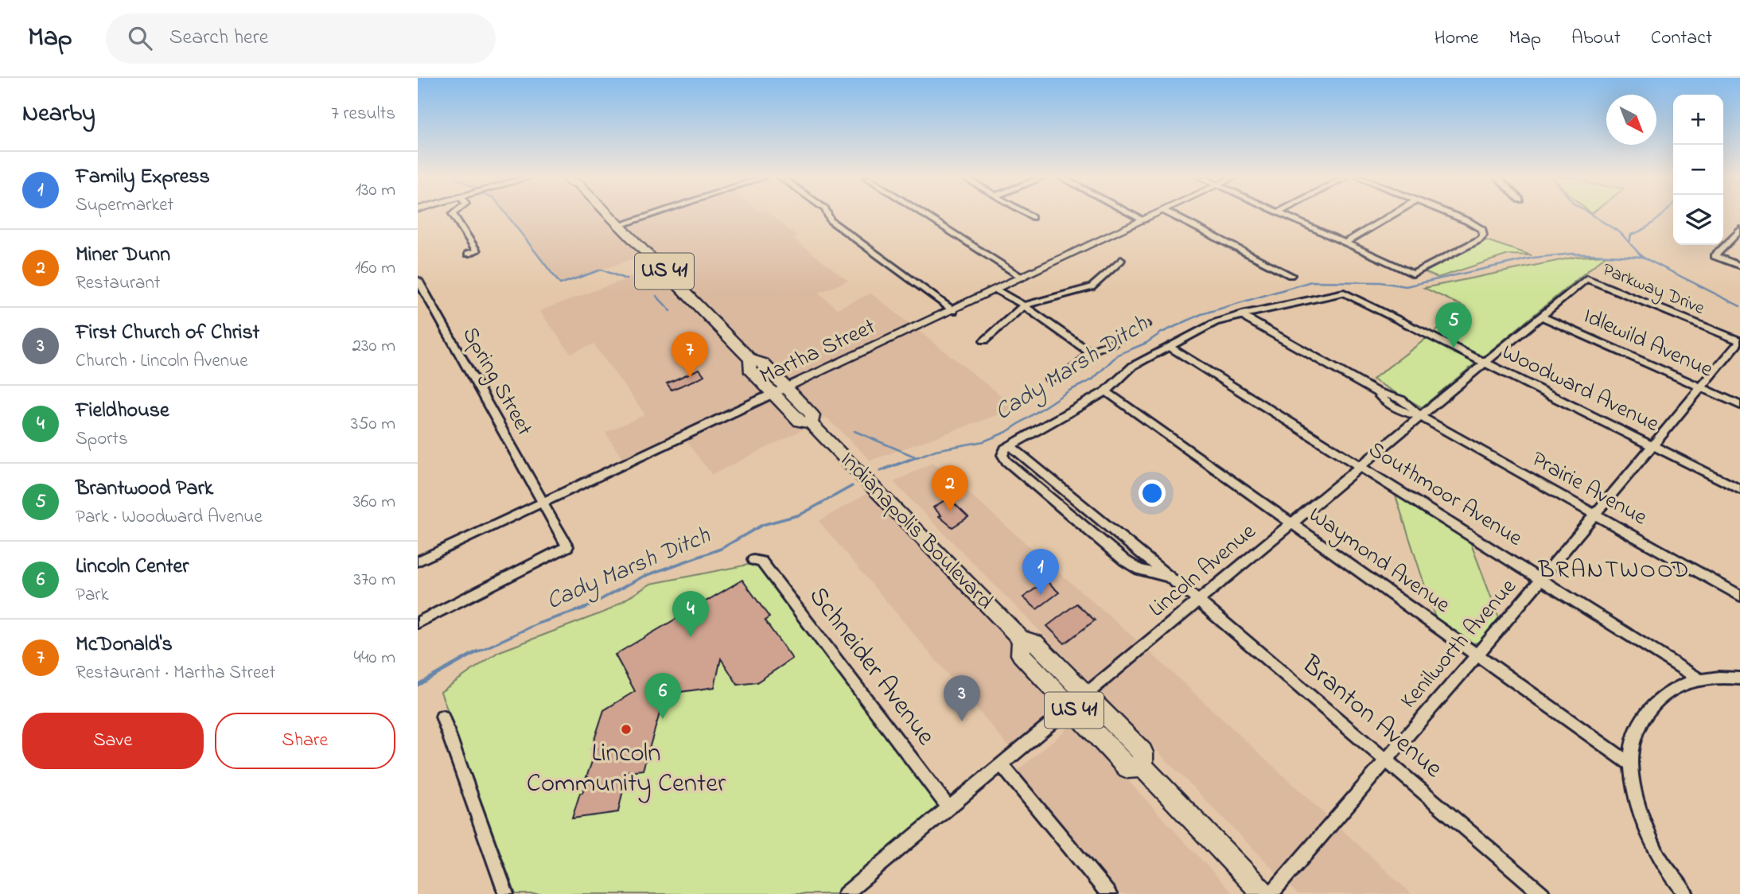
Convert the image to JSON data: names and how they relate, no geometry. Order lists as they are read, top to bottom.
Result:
{
  "streets": {
    "highway": ["US 41", "Indianapolis Boulevard"],
    "street": [
      "Parkway Drive",
      "Idlewild Avenue",
      "Martha Street",
      "Spring Street",
      "Woodward Avenue",
      "Prairie Avenue",
      "Southmoor Avenue",
      "Waymond Avenue",
      "Lincoln Avenue",
      "Kenilworth Avenue",
      "Schneider Avenue",
      "Branton Avenue"
    ]
  },
  "crossings": [
    ["Parkway Drive", "Lincoln Avenue"],
    ["Parkway Drive", "Kenilworth Avenue"],
    ["Idlewild Avenue", "Lincoln Avenue"],
    ["Idlewild Avenue", "Kenilworth Avenue"],
    ["Martha Street", "Spring Street"],
    ["Martha Street", "Indianapolis Boulevard"],
    ["Woodward Avenue", "Prairie Avenue"],
    ["Woodward Avenue", "Lincoln Avenue"],
    ["Woodward Avenue", "Kenilworth Avenue"],
    ["Prairie Avenue", "Lincoln Avenue"],
    ["Prairie Avenue", "Kenilworth Avenue"],
    ["Southmoor Avenue", "Lincoln Avenue"],
    ["Southmoor Avenue", "Kenilworth Avenue"],
    ["Indianapolis Boulevard", "Lincoln Avenue"],
    ["Waymond Avenue", "Lincoln Avenue"],
    ["Waymond Avenue", "Kenilworth Avenue"],
    ["Lincoln Avenue", "Schneider Avenue"],
    ["Lincoln Avenue", "Branton Avenue"],
    ["Kenilworth Avenue", "Branton Avenue"]
  ],
  "districts": ["BRANTWOOD"],
  "water": ["Cady Marsh Ditch"],
  "places": ["Lincoln Community Center"],
  "north": "bottom right",
  "page": {
    "header": "Map",
    "search": "Search here",
    "nav": [
      "Home",
      "Map",
      "About",
      "Contact"
    ],
    "heading": ["Nearby", "7 results"],
    "map_buttons": ["+", "−"],
    "list": [
      {
        "mark": "1",
        "name": "Family Express",
        "note": "Supermarket",
        "value": "130 m"
      },
      {
        "mark": "2",
        "name": "Miner Dunn",
        "note": "Restaurant",
        "value": "160 m"
      },
      {
        "mark": "3",
        "name": "First Church of Christ",
        "note": "Church · Lincoln Avenue",
        "value": "230 m"
      },
      {
        "mark": "4",
        "name": "Fieldhouse",
        "note": "Sports",
        "value": "350 m"
      },
      {
        "mark": "5",
        "name": "Brantwood Park",
        "note": "Park · Woodward Avenue",
        "value": "360 m"
      },
      {
        "mark": "6",
        "name": "Lincoln Center",
        "note": "Park",
        "value": "370 m"
      },
      {
        "mark": "7",
        "name": "McDonald's",
        "note": "Restaurant · Martha Street",
        "value": "440 m"
      }
    ],
    "pins": [
      "5",
      "7",
      "2",
      "1",
      "4",
      "6",
      "3"
    ],
    "buttons": ["Save", "Share"]
  }
}
